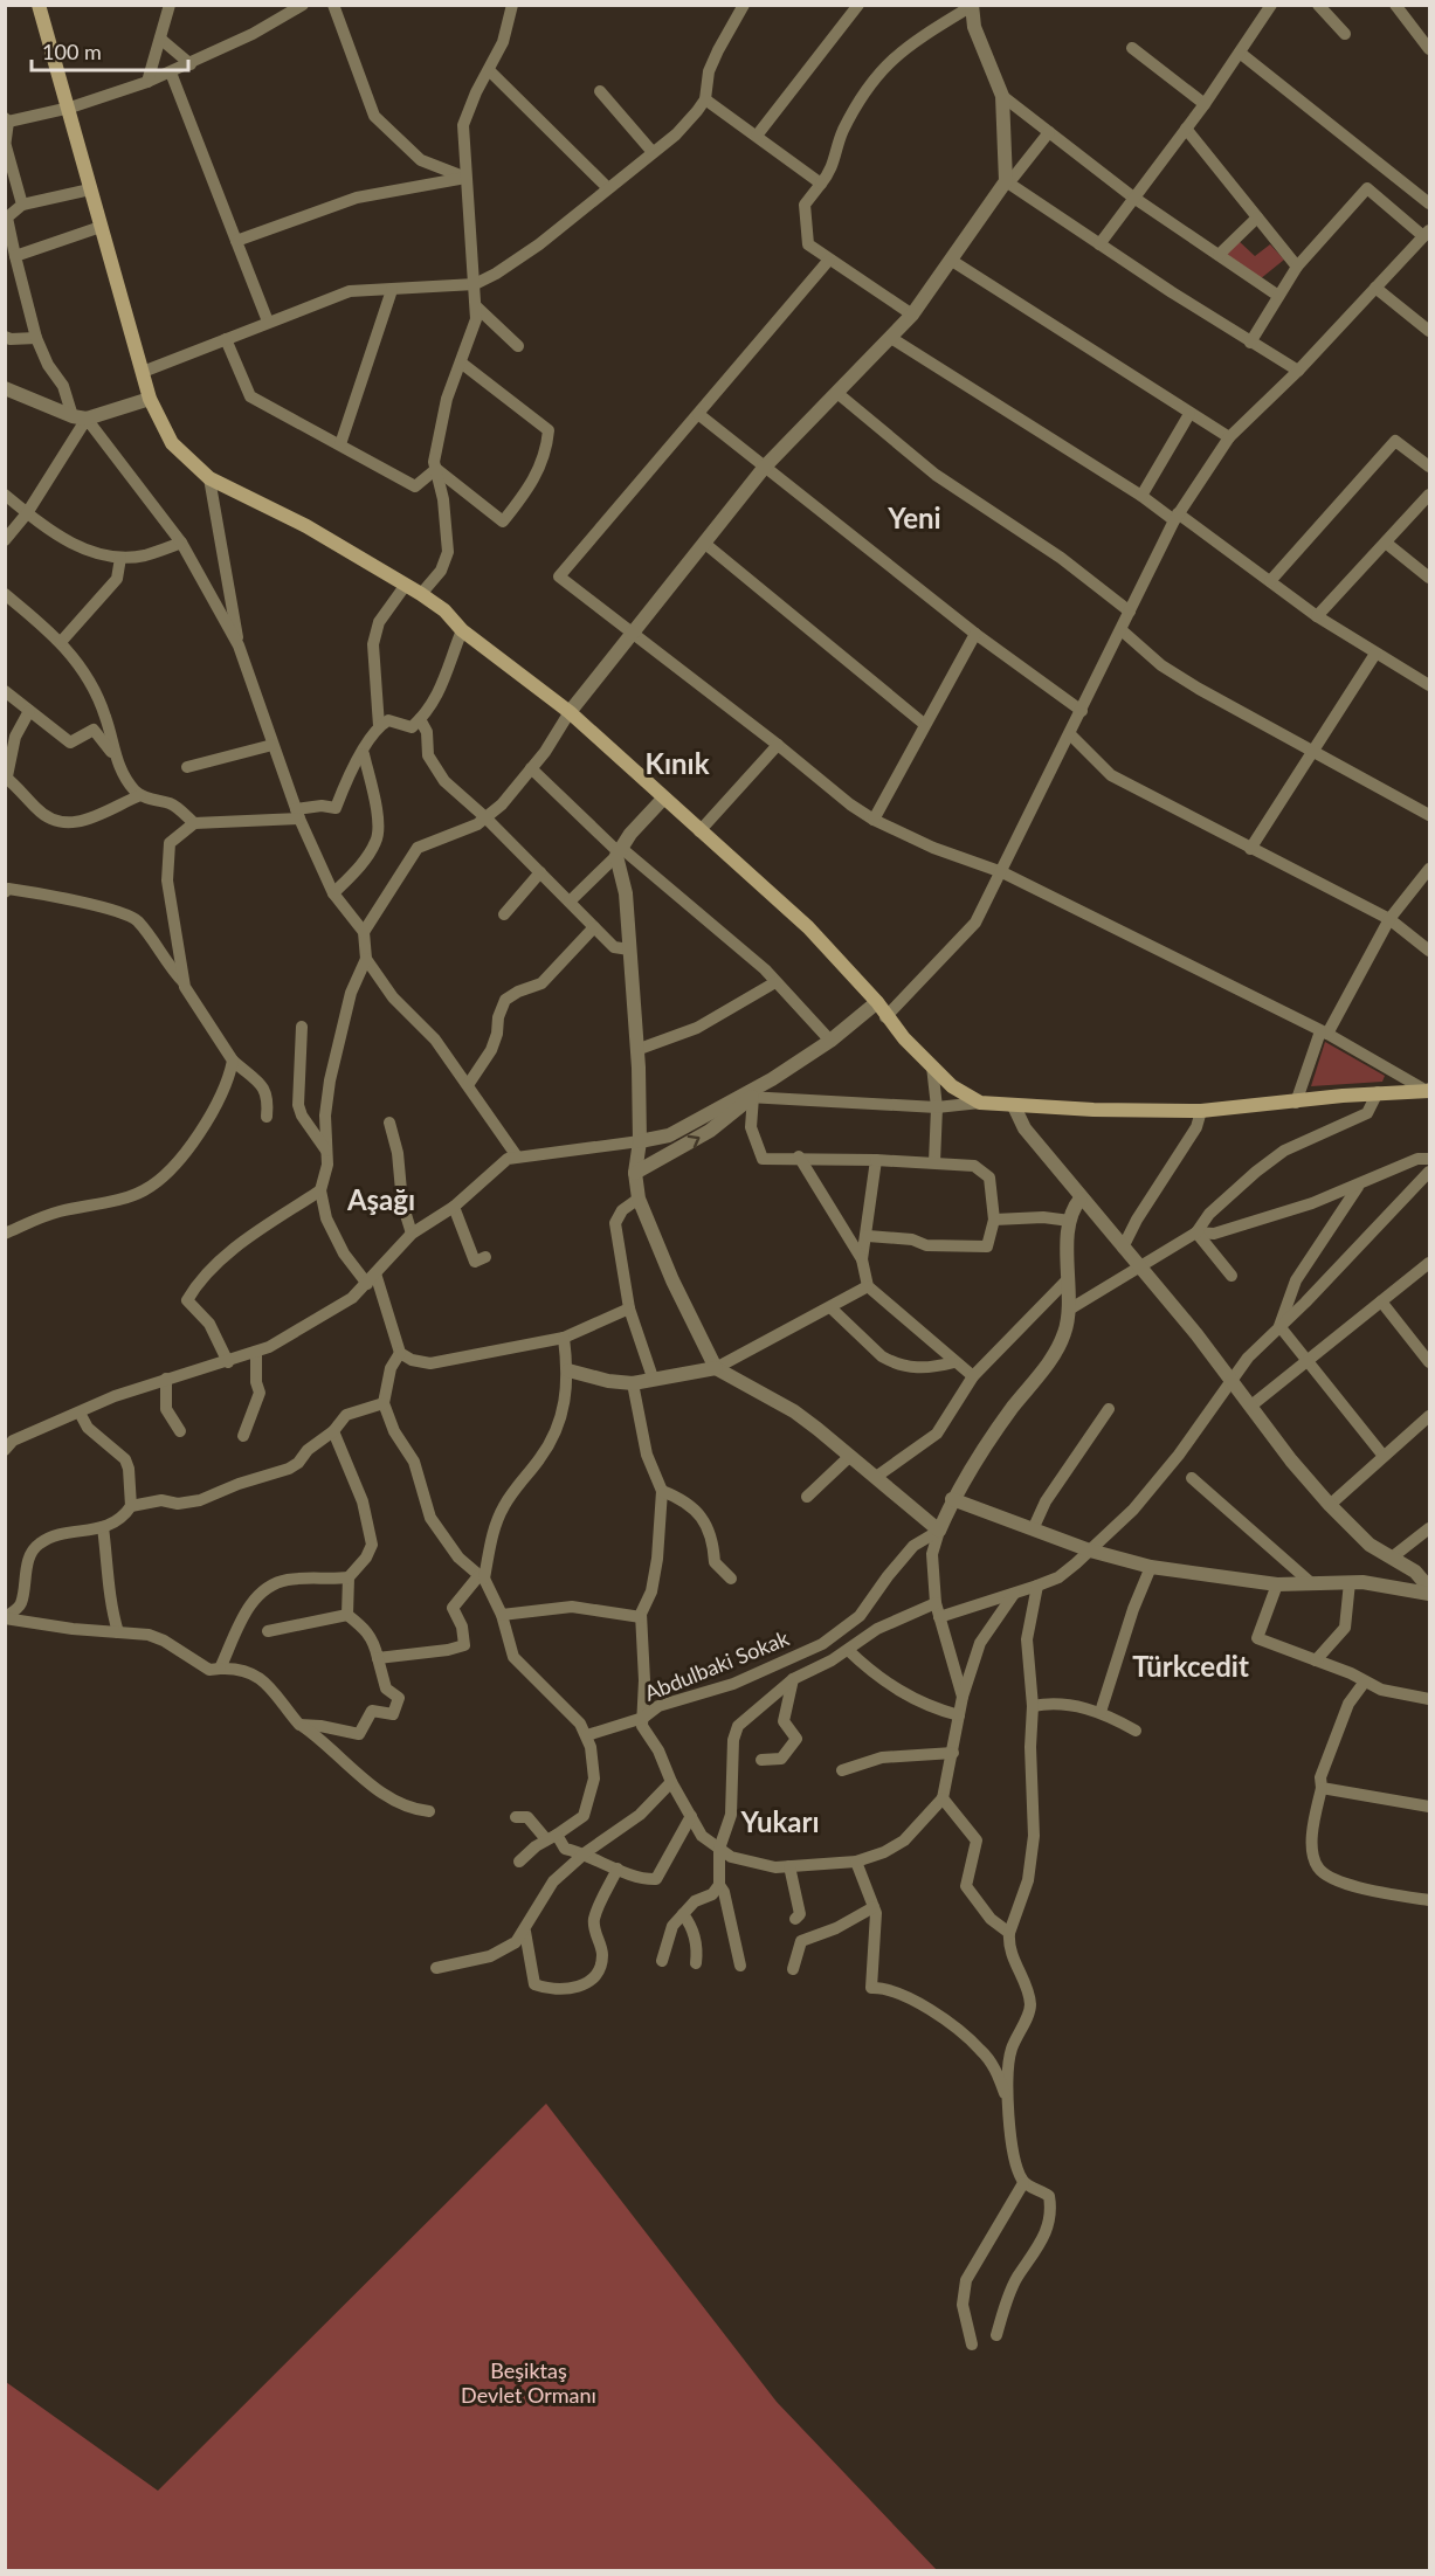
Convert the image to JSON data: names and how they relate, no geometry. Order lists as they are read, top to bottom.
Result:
{
  "streets": {
    "street": ["Abdulbaki Sokak"]
  },
  "districts": [
    "Yeni",
    "Kınık",
    "Aşağı",
    "Türkcedit",
    "Yukarı"
  ],
  "parks": ["Beşiktaş Devlet Ormanı"],
  "scale_bar": "100 m"
}
